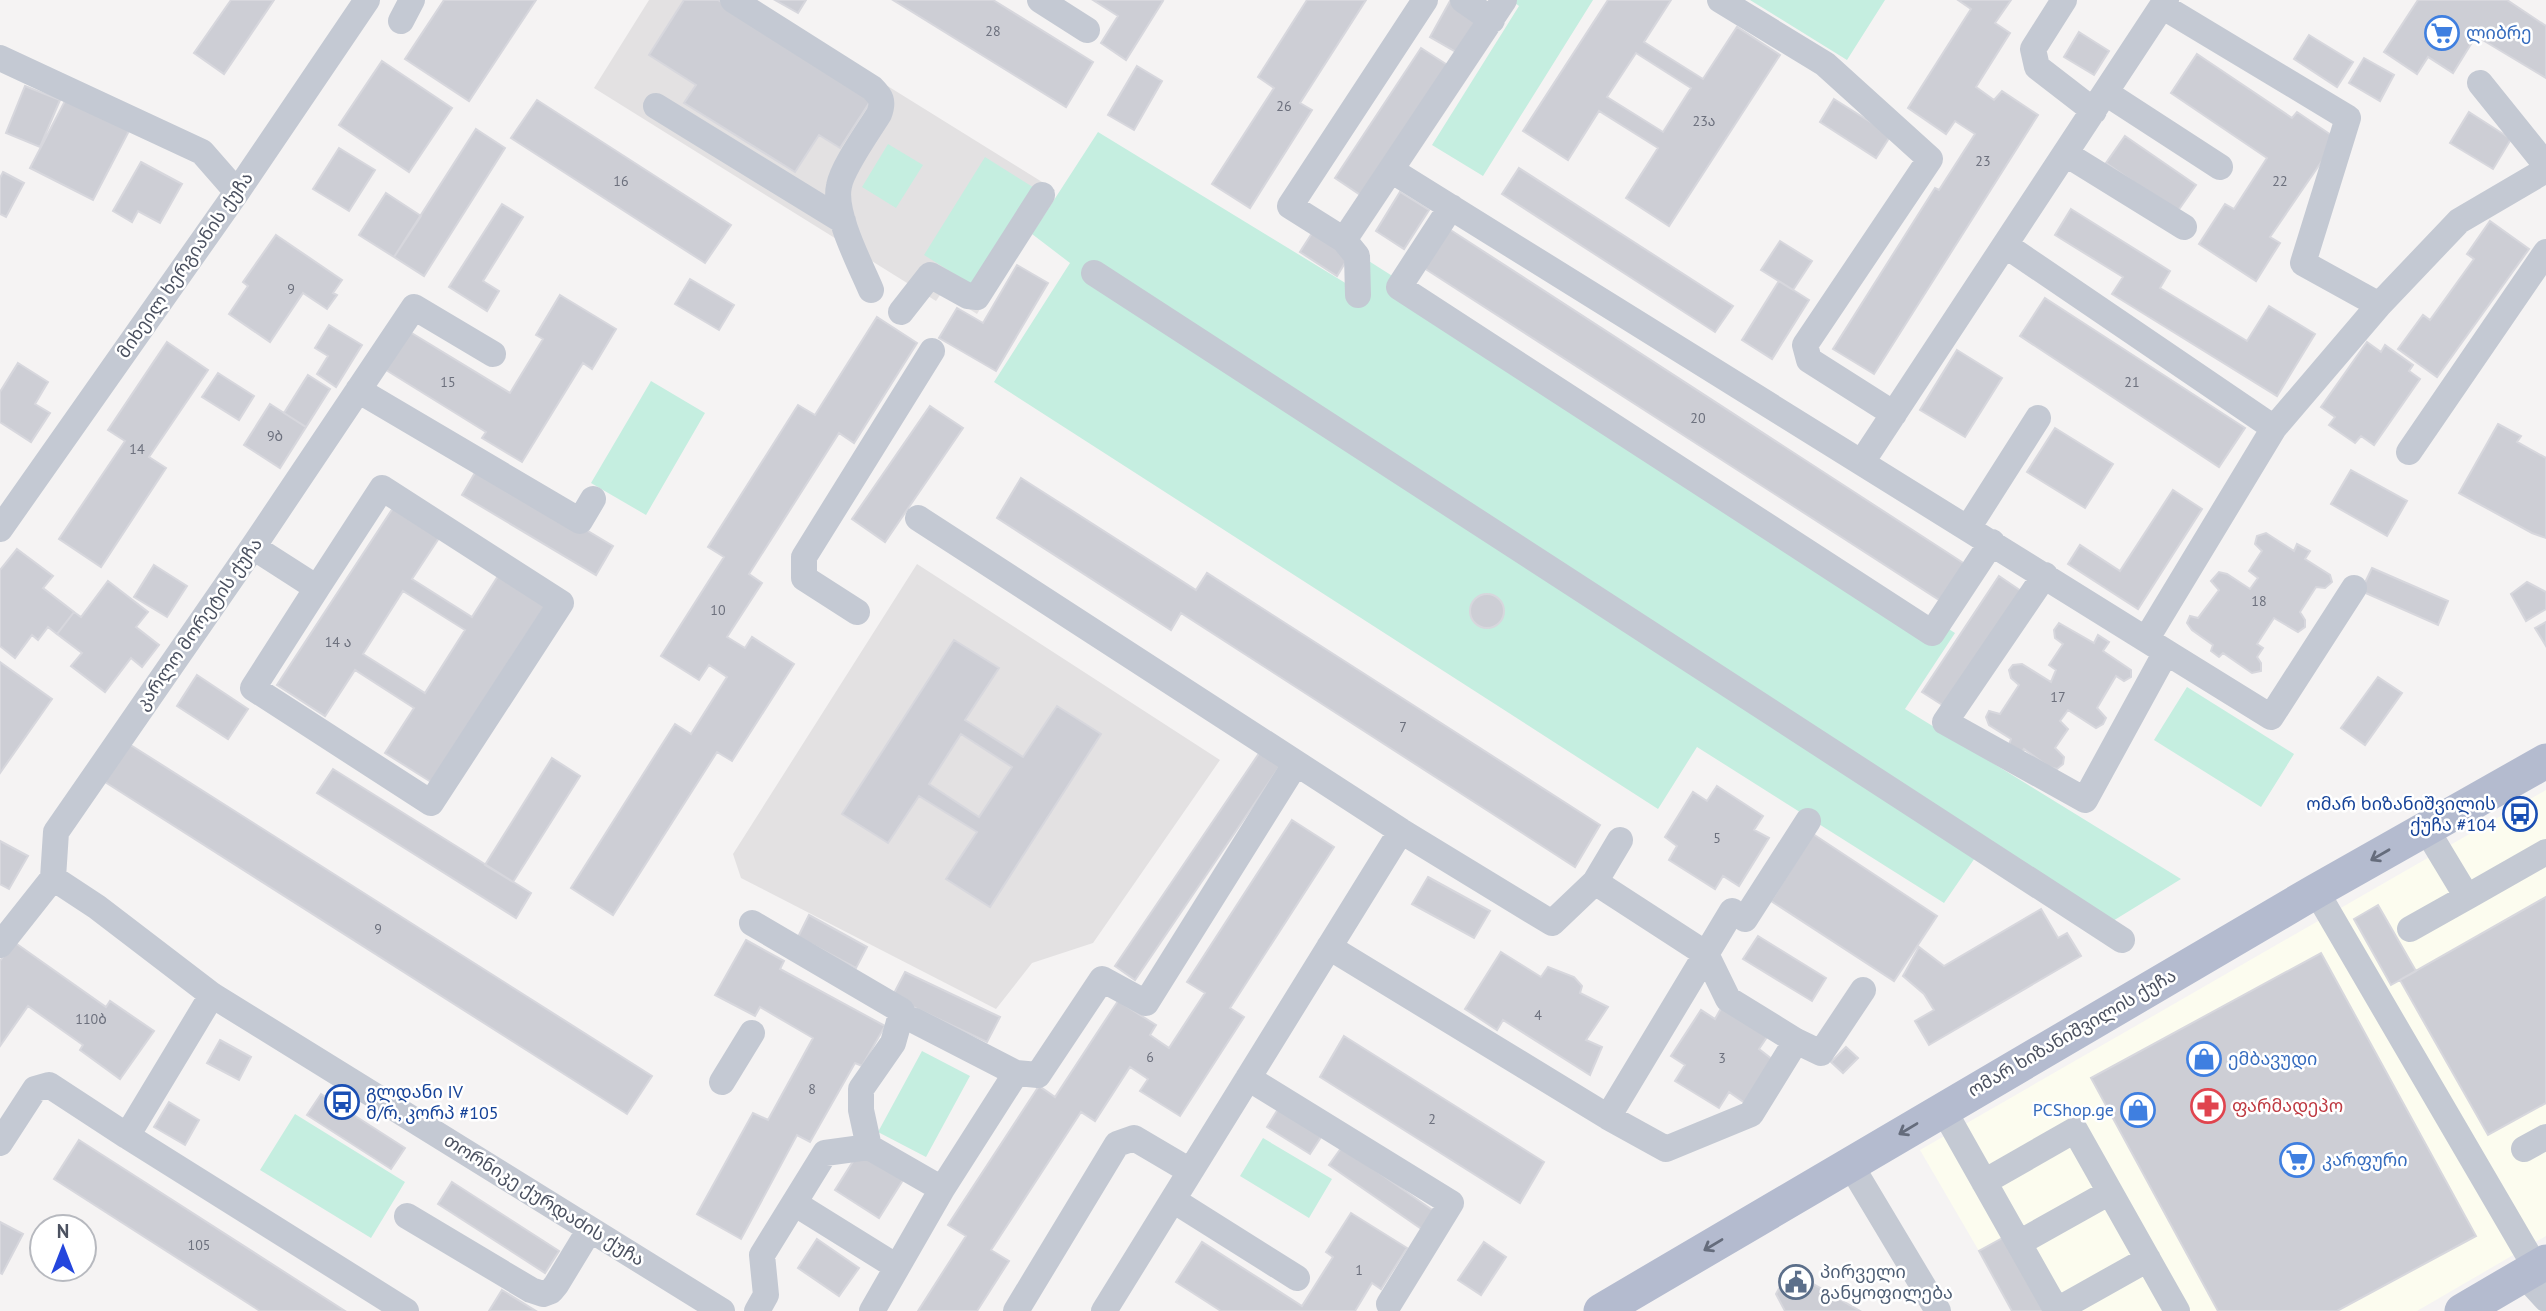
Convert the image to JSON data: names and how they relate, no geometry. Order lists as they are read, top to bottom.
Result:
{
  "streets": {
    "main road": ["ომარ ხიზანიშვილის ქუჩა"],
    "street": ["მიხეილ ხერგიანის ქუჩა", "კარლო მორეტის ქუჩა", "თორნიკე ქურდაძის ქუჩა"]
  },
  "crossings": [
    ["კარლო მორეტის ქუჩა", "თორნიკე ქურდაძის ქუჩა"]
  ],
  "one_way": ["ომარ ხიზანიშვილის ქუჩა"],
  "places": {
    "supermarket": ["ლიბრე", "კარფური"],
    "bus stop": ["ომარ ხიზანიშვილის ქუჩა #104", "გლდანი IV მ/რ, კორპ #105"],
    "shop": ["ემბავუდი", "PCShop.ge"],
    "pharmacy": ["ფარმადეპო"],
    "public building": ["პირველი განყოფილება"]
  },
  "house_numbers": [
    "28",
    "26",
    "23ა",
    "23",
    "16",
    "22",
    "9",
    "15",
    "21",
    "20",
    "9ბ",
    "14",
    "18",
    "10",
    "14 ა",
    "17",
    "7",
    "5",
    "9",
    "4",
    "110ბ",
    "6",
    "3",
    "8",
    "2",
    "105",
    "1"
  ],
  "north": "top"
}
